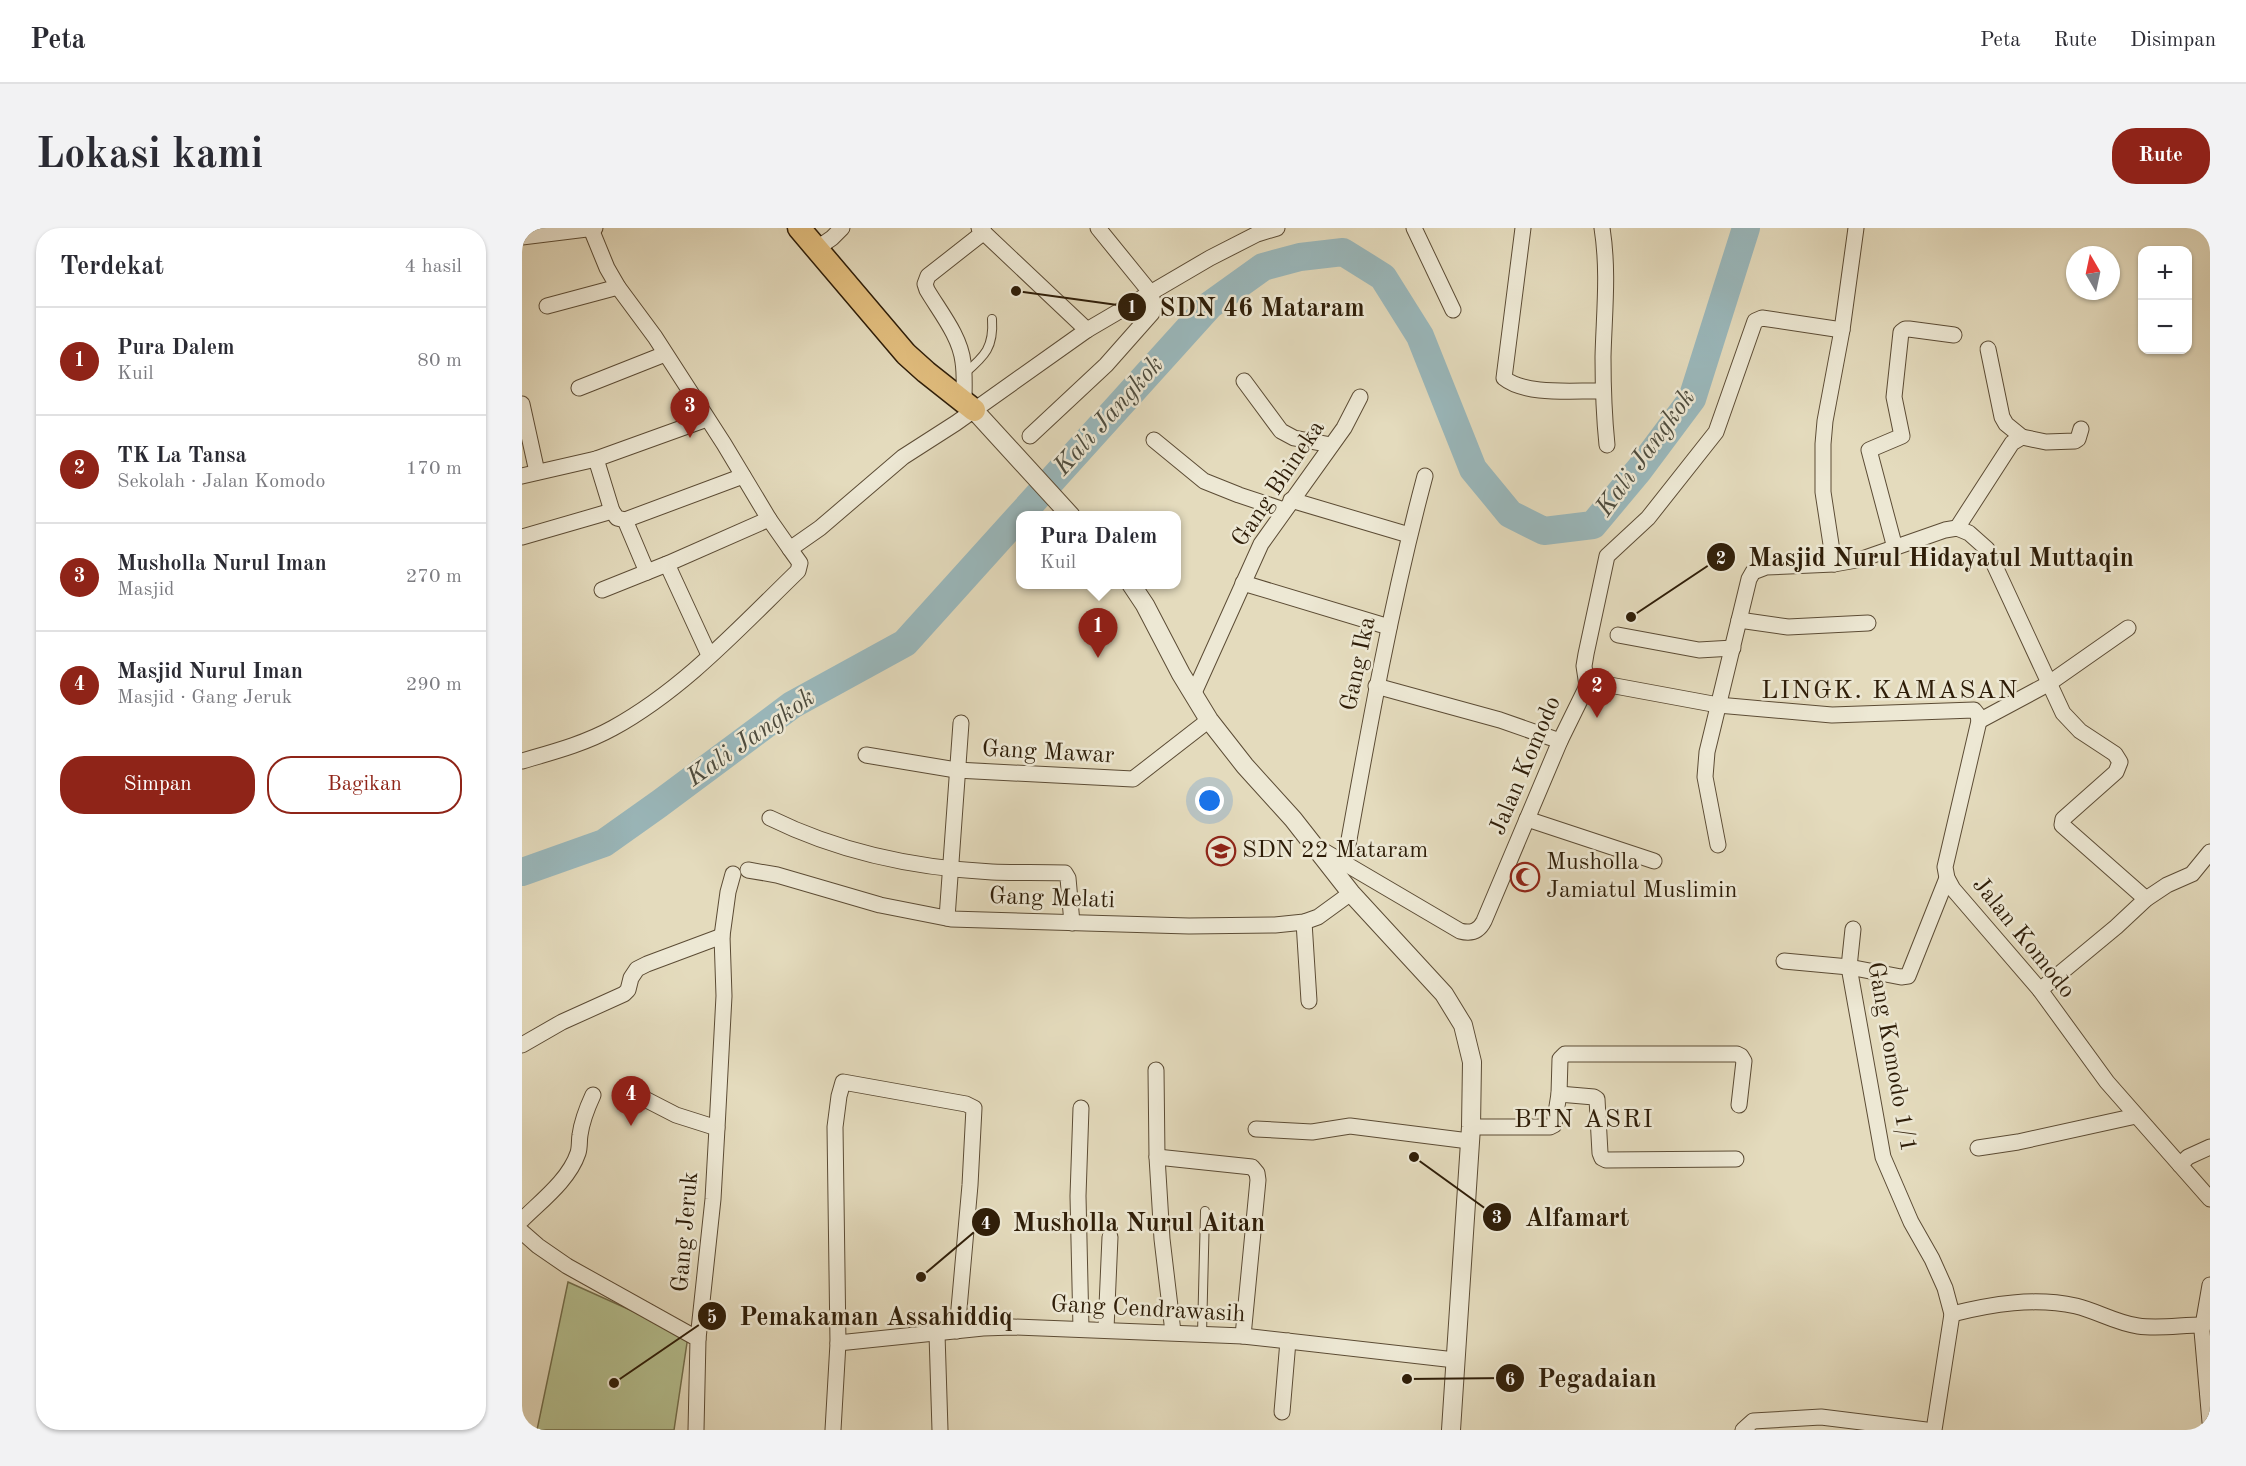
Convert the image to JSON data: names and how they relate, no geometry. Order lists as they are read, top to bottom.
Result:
{
  "streets": {
    "street": [
      "Gang Bhineka",
      "Gang Ika",
      "Gang Mawar",
      "Jalan Komodo",
      "Gang Melati",
      "Gang Komodo 1/1",
      "Gang Jeruk",
      "Gang Cendrawasih"
    ]
  },
  "crossings": [
    ["Gang Ika", "Jalan Komodo"],
    ["Gang Melati", "Gang Jeruk"]
  ],
  "districts": ["LINGK. KAMASAN", "BTN ASRI"],
  "water": ["Kali Jangkok"],
  "places": {
    "other": [
      "SDN 46 Mataram",
      "Masjid Nurul Hidayatul Muttaqin",
      "Alfamart",
      "Musholla Nurul Aitan",
      "Pegadaian",
      "Pemakaman Assahiddiq"
    ],
    "school or university": ["SDN 22 Mataram"],
    "mosque": ["Musholla Jamiatul Muslimin"]
  },
  "north": "top",
  "page": {
    "header": "Peta",
    "nav": ["Peta", "Rute", "Disimpan"],
    "buttons": [
      "Rute",
      ["Simpan", "Bagikan"]
    ],
    "title": "Lokasi kami",
    "heading": ["Terdekat", "4 hasil"],
    "map_buttons": ["+", "−"],
    "list": [
      {
        "mark": "1",
        "name": "Pura Dalem",
        "note": "Kuil",
        "value": "80 m"
      },
      {
        "mark": "2",
        "name": "TK La Tansa",
        "note": "Sekolah · Jalan Komodo",
        "value": "170 m"
      },
      {
        "mark": "3",
        "name": "Musholla Nurul Iman",
        "note": "Masjid",
        "value": "270 m"
      },
      {
        "mark": "4",
        "name": "Masjid Nurul Iman",
        "note": "Masjid · Gang Jeruk",
        "value": "290 m"
      }
    ],
    "pins": [
      "3",
      "1",
      "2",
      "4"
    ],
    "popup": ["Pura Dalem", "Kuil"]
  }
}
